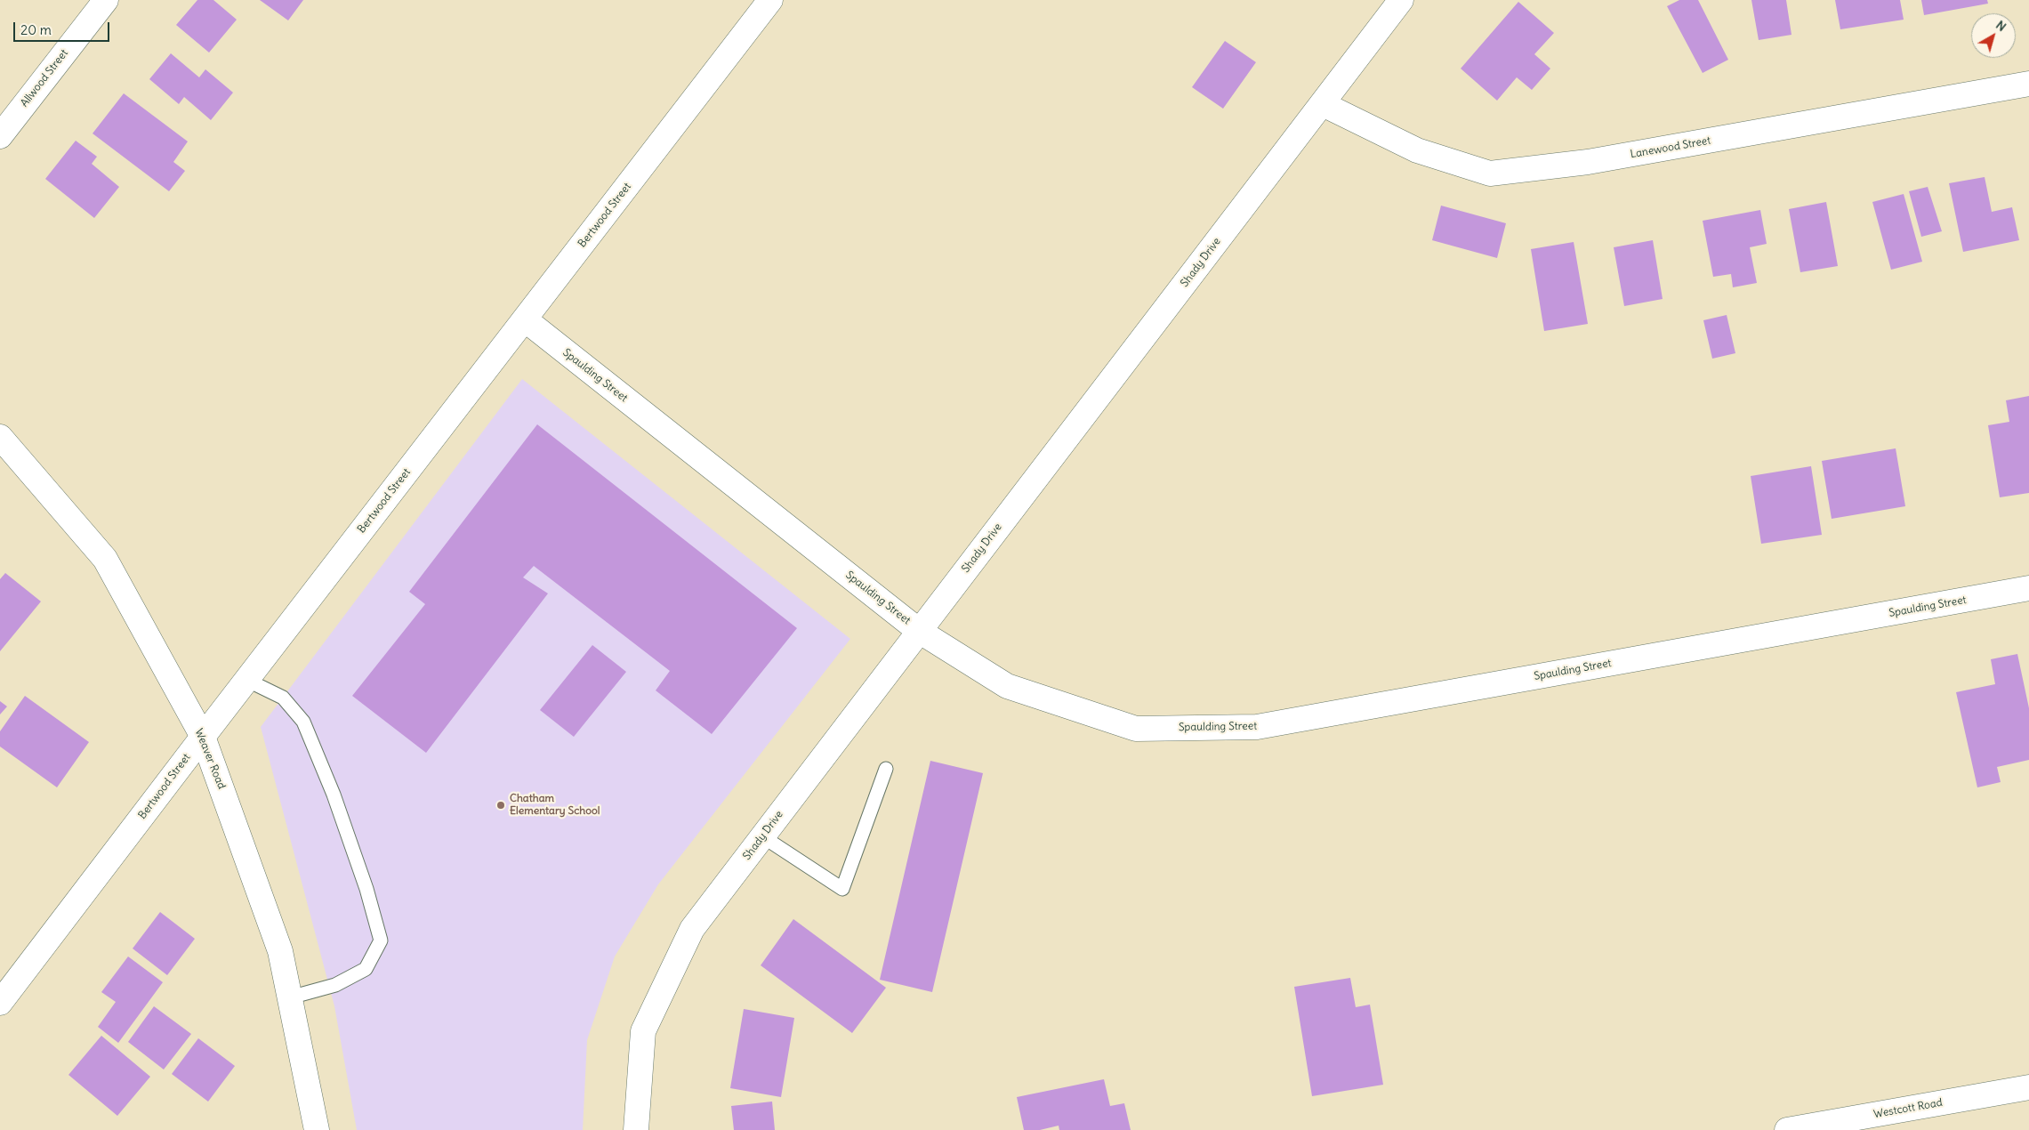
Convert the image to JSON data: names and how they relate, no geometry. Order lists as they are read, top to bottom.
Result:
{
  "streets": {
    "street": [
      "Allwood Street",
      "Lanewood Street",
      "Bertwood Street",
      "Shady Drive",
      "Spaulding Street",
      "Weaver Road",
      "Westcott Road"
    ]
  },
  "crossings": [
    ["Lanewood Street", "Shady Drive"],
    ["Bertwood Street", "Spaulding Street"],
    ["Bertwood Street", "Weaver Road"],
    ["Shady Drive", "Spaulding Street"]
  ],
  "places": ["Chatham Elementary School"],
  "scale_bar": "20 m",
  "north": "top right"
}
